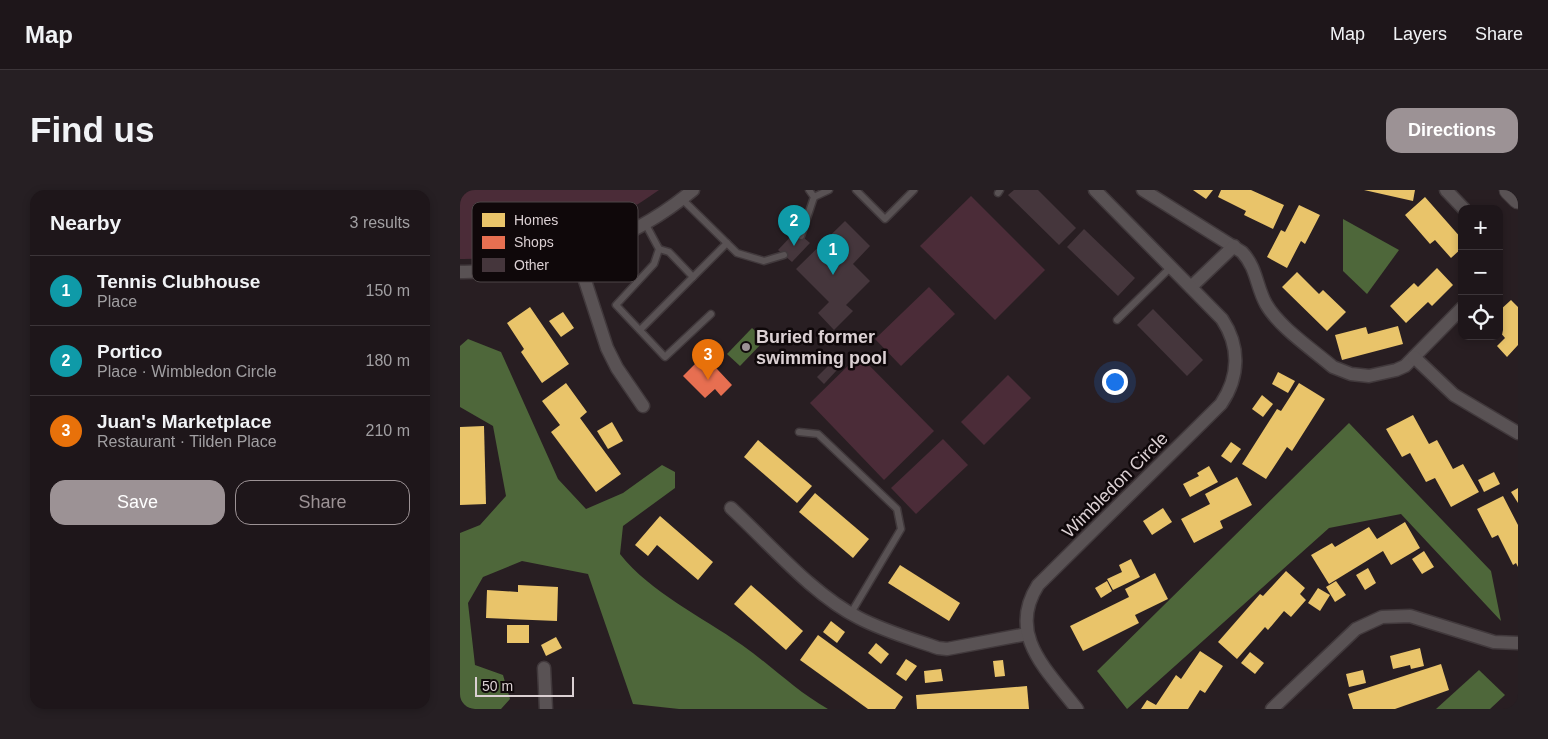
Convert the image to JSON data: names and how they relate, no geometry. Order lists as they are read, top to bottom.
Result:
{
  "streets": {
    "street": ["Wimbledon Circle"]
  },
  "places": ["Buried former swimming pool"],
  "legend": ["Homes", "Shops", "Other"],
  "scale_bar": "50 m",
  "page": {
    "header": "Map",
    "nav": ["Map", "Layers", "Share"],
    "buttons": [
      "Directions",
      ["Save", "Share"]
    ],
    "title": "Find us",
    "heading": ["Nearby", "3 results"],
    "map_buttons": ["+", "−"],
    "pins": ["2", "1", "3"],
    "list": [
      {
        "mark": "1",
        "name": "Tennis Clubhouse",
        "note": "Place",
        "value": "150 m"
      },
      {
        "mark": "2",
        "name": "Portico",
        "note": "Place · Wimbledon Circle",
        "value": "180 m"
      },
      {
        "mark": "3",
        "name": "Juan's Marketplace",
        "note": "Restaurant · Tilden Place",
        "value": "210 m"
      }
    ],
    "scale": "50 m"
  }
}
